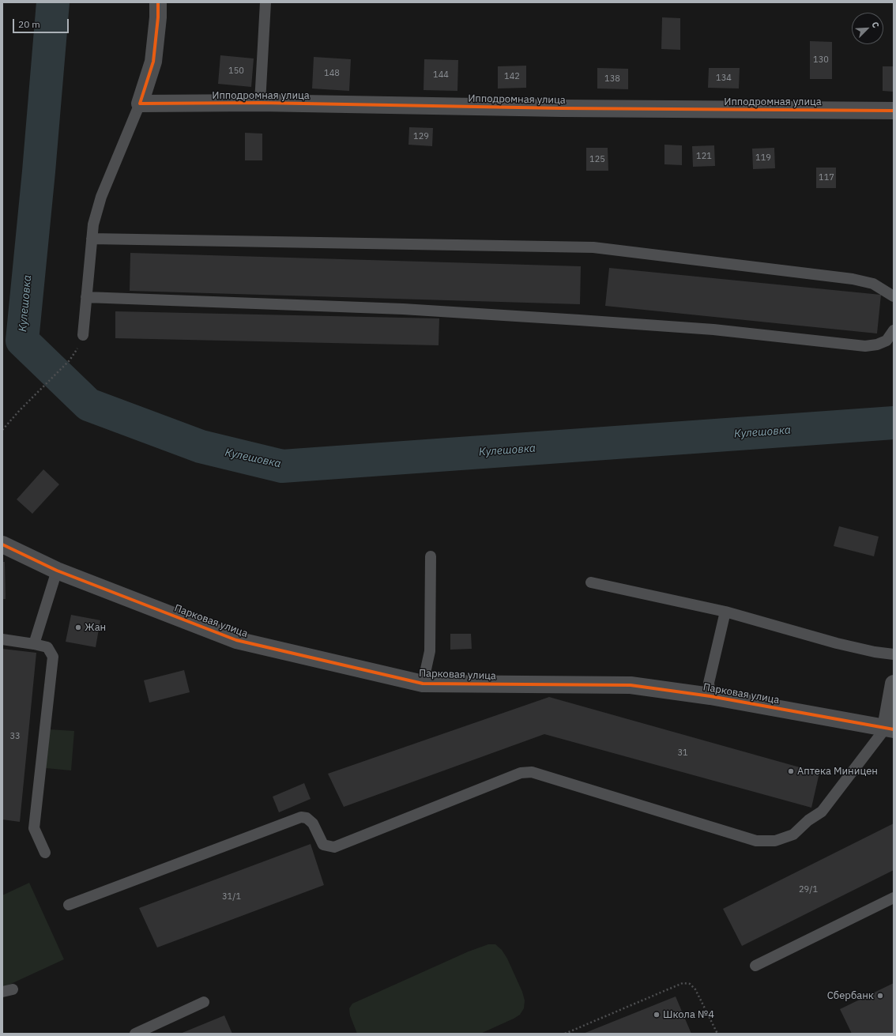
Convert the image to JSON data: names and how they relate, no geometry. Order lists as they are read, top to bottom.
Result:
{
  "streets": {
    "street": ["Ипподромная улица", "Парковая улица"]
  },
  "water": ["Кулешовка"],
  "places": [
    "Жан",
    "Аптека Миницен",
    "Сбербанк",
    "Школа №4"
  ],
  "house_numbers": [
    "130",
    "150",
    "148",
    "144",
    "142",
    "134",
    "138",
    "129",
    "121",
    "119",
    "125",
    "117",
    "33",
    "31",
    "29/1",
    "31/1"
  ],
  "scale_bar": "20 m",
  "north": "top right"
}
